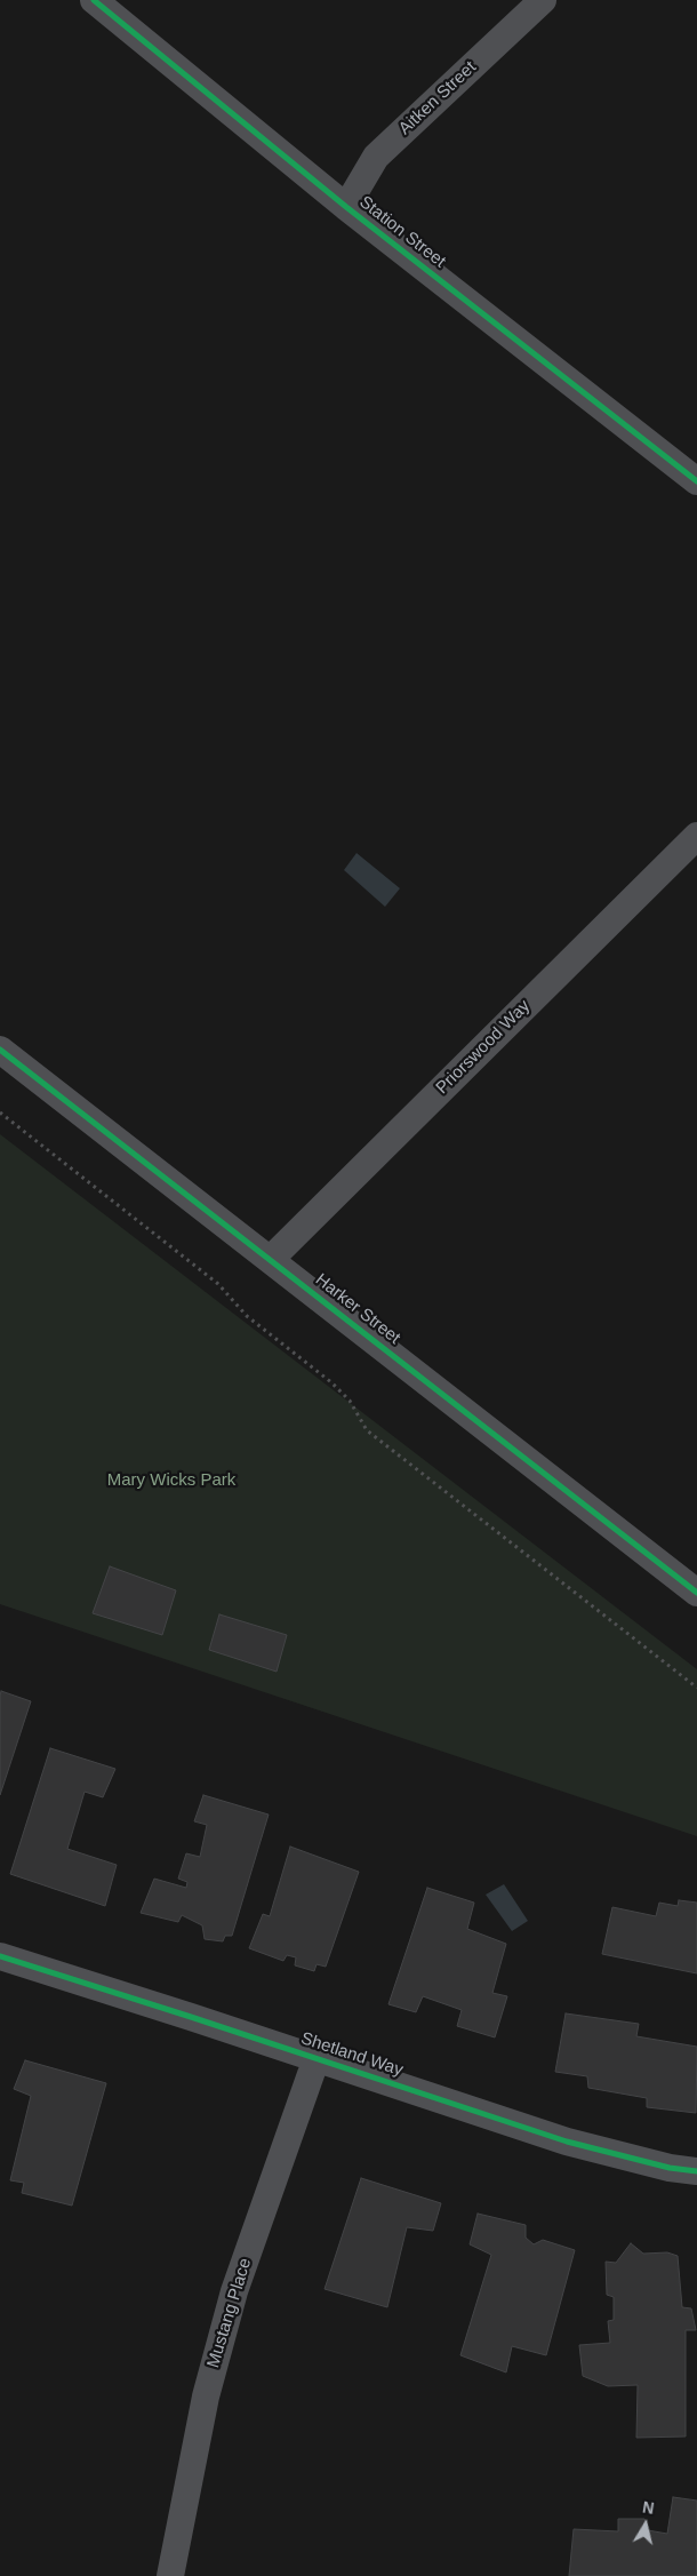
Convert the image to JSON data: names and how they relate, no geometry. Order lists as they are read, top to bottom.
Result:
{
  "streets": {
    "street": [
      "Aitken Street",
      "Station Street",
      "Priorswood Way",
      "Harker Street",
      "Shetland Way",
      "Mustang Place"
    ]
  },
  "crossings": [
    ["Aitken Street", "Station Street"],
    ["Priorswood Way", "Harker Street"],
    ["Shetland Way", "Mustang Place"]
  ],
  "parks": ["Mary Wicks Park"],
  "north": "top"
}
